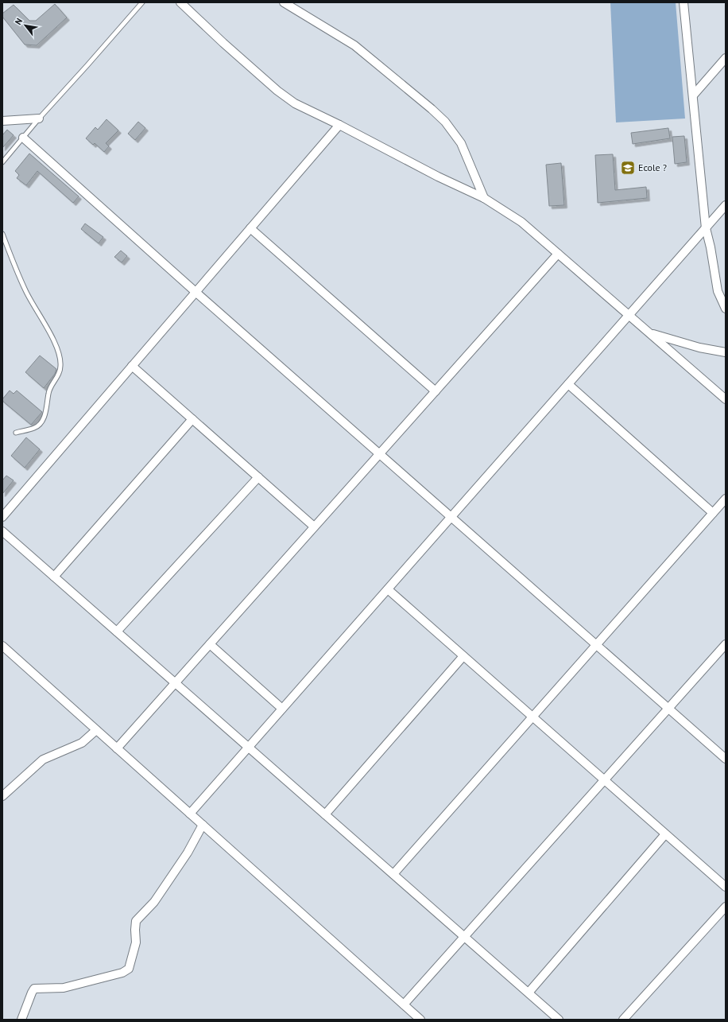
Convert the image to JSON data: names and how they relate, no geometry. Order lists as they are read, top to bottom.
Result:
{
  "places": {
    "school or university": ["Ecole ?"]
  },
  "north": "top left"
}
